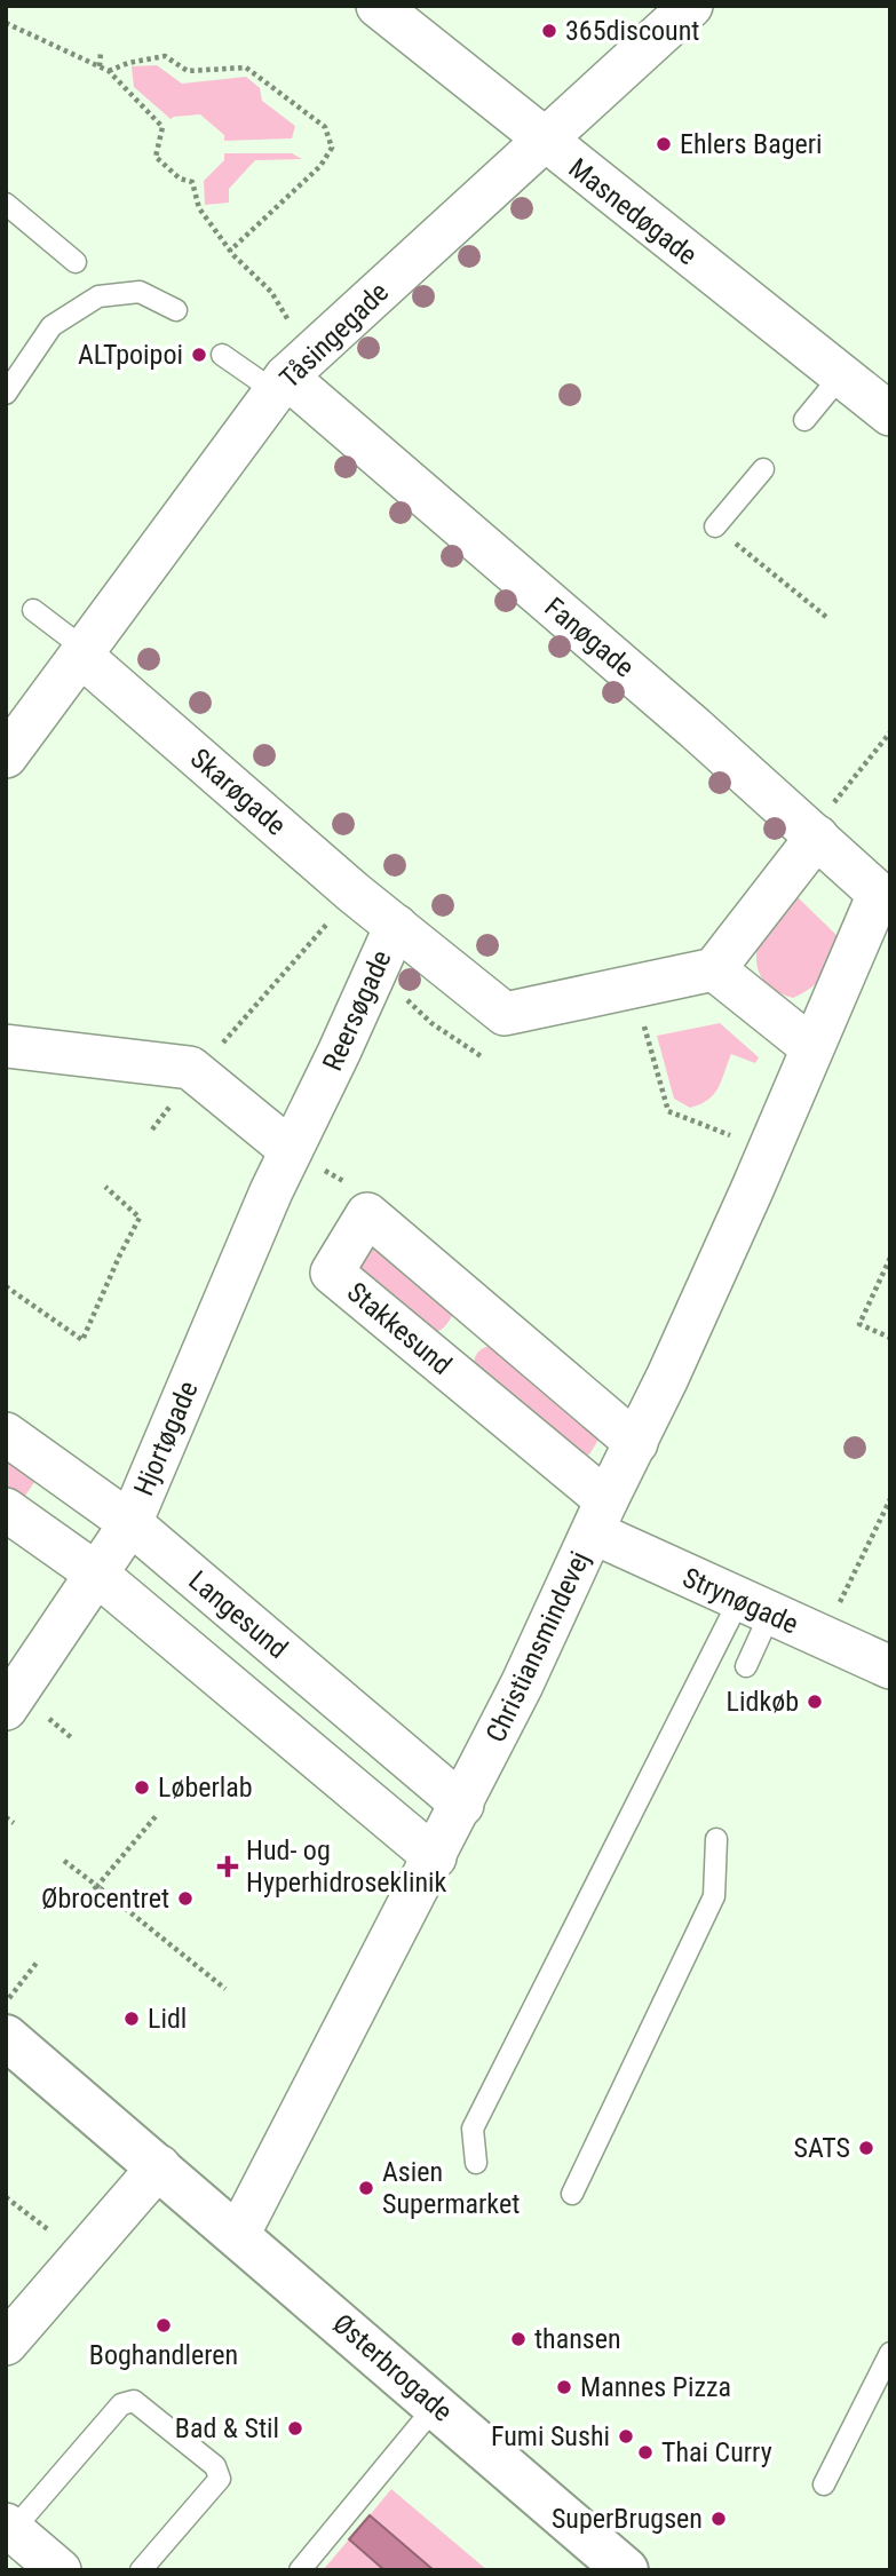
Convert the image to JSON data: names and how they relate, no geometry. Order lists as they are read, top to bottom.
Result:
{
  "streets": {
    "street": [
      "Masnedøgade",
      "Tåsingegade",
      "Fanøgade",
      "Skarøgade",
      "Reersøgade",
      "Stakkesund",
      "Hjortøgade",
      "Strynøgade",
      "Langesund",
      "Christiansmindevej",
      "Østerbrogade"
    ]
  },
  "crossings": [
    ["Masnedøgade", "Tåsingegade"],
    ["Tåsingegade", "Fanøgade"],
    ["Tåsingegade", "Skarøgade"],
    ["Fanøgade", "Christiansmindevej"],
    ["Skarøgade", "Reersøgade"],
    ["Reersøgade", "Hjortøgade"],
    ["Stakkesund", "Strynøgade"],
    ["Stakkesund", "Christiansmindevej"],
    ["Hjortøgade", "Langesund"],
    ["Strynøgade", "Christiansmindevej"],
    ["Langesund", "Christiansmindevej"],
    ["Christiansmindevej", "Østerbrogade"]
  ],
  "places": {
    "other": [
      "365discount",
      "Ehlers Bageri",
      "ALTpoipoi",
      "Lidkøb",
      "Løberlab",
      "Øbrocentret",
      "Lidl",
      "SATS",
      "Asien Supermarket",
      "Boghandleren",
      "thansen",
      "Mannes Pizza",
      "Bad & Stil",
      "Fumi Sushi",
      "Thai Curry",
      "SuperBrugsen"
    ],
    "health": ["Hud- og Hyperhidroseklinik"]
  }
}
